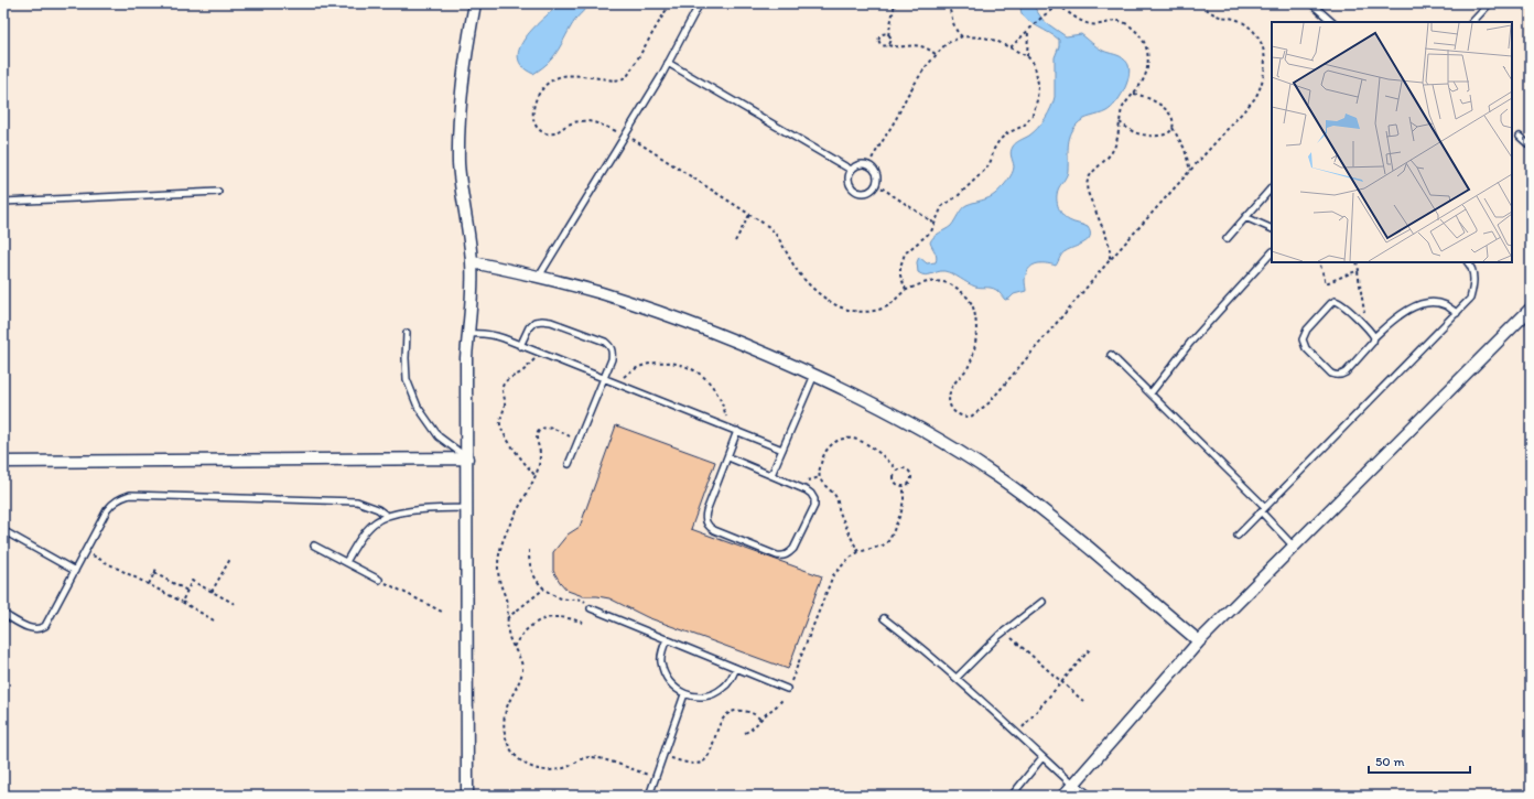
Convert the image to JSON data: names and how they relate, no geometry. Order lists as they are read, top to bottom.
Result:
{
  "scale_bar": "50 m"
}
